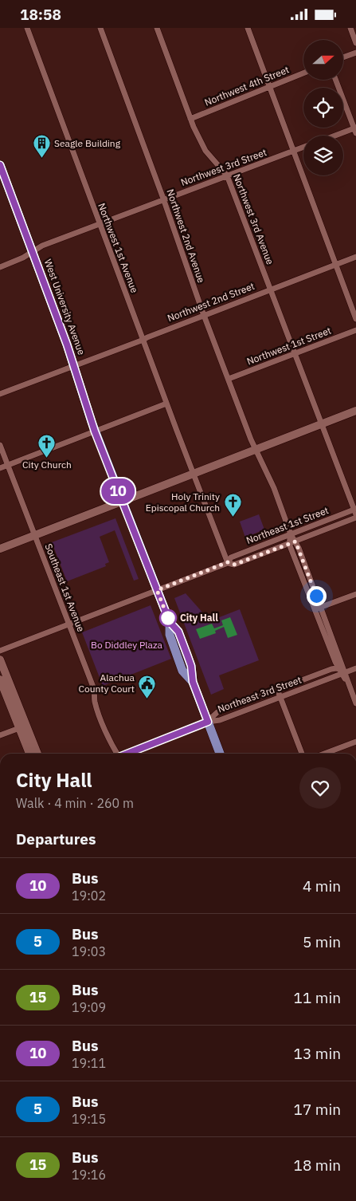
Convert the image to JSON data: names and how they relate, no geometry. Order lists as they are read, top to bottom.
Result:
{
  "streets": {
    "main road": ["West University Avenue"],
    "street": [
      "Northwest 4th Street",
      "Northwest 3rd Street",
      "Northwest 3rd Avenue",
      "Northwest 2nd Avenue",
      "Northwest 1st Avenue",
      "Northwest 2nd Street",
      "Northwest 1st Street",
      "Northeast 1st Street",
      "Southeast 1st Avenue",
      "Northeast 3rd Street"
    ]
  },
  "crossings": [
    ["Northwest 4th Street", "Northwest 3rd Avenue"],
    ["Northwest 3rd Street", "Northwest 3rd Avenue"],
    ["Northwest 3rd Street", "Northwest 2nd Avenue"],
    ["Northwest 3rd Street", "Northwest 1st Avenue"],
    ["Northwest 3rd Street", "West University Avenue"],
    ["Northwest 3rd Avenue", "Northwest 2nd Street"],
    ["Northwest 3rd Avenue", "Northwest 1st Street"],
    ["Northwest 3rd Avenue", "Northeast 1st Street"],
    ["Northwest 2nd Avenue", "Northwest 2nd Street"],
    ["Northwest 2nd Avenue", "Northwest 1st Street"],
    ["Northwest 2nd Avenue", "Northeast 1st Street"],
    ["Northwest 1st Avenue", "Northwest 2nd Street"],
    ["Northwest 1st Avenue", "Northeast 1st Street"],
    ["Northwest 2nd Street", "West University Avenue"],
    ["West University Avenue", "Northeast 1st Street"],
    ["West University Avenue", "Northeast 3rd Street"],
    ["Northeast 1st Street", "Southeast 1st Avenue"]
  ],
  "parks": ["Bo Diddley Plaza"],
  "places": {
    "building": ["Seagle Building"],
    "church": ["City Church", "Holy Trinity Episcopal Church"],
    "other": ["City Hall"],
    "public building": ["Alachua County Court"]
  },
  "lines": ["bus line 10"],
  "north": "right",
  "page": {
    "status": "18:58",
    "on_map": "10",
    "heading": [
      ["City Hall", "Walk · 4 min · 260 m"],
      "Departures"
    ],
    "list": [
      {
        "mark": "10",
        "name": "Bus",
        "note": "19:02",
        "value": "4 min"
      },
      {
        "mark": "5",
        "name": "Bus",
        "note": "19:03",
        "value": "5 min"
      },
      {
        "mark": "15",
        "name": "Bus",
        "note": "19:09",
        "value": "11 min"
      },
      {
        "mark": "10",
        "name": "Bus",
        "note": "19:11",
        "value": "13 min"
      },
      {
        "mark": "5",
        "name": "Bus",
        "note": "19:15",
        "value": "17 min"
      },
      {
        "mark": "15",
        "name": "Bus",
        "note": "19:16",
        "value": "18 min"
      }
    ]
  }
}
